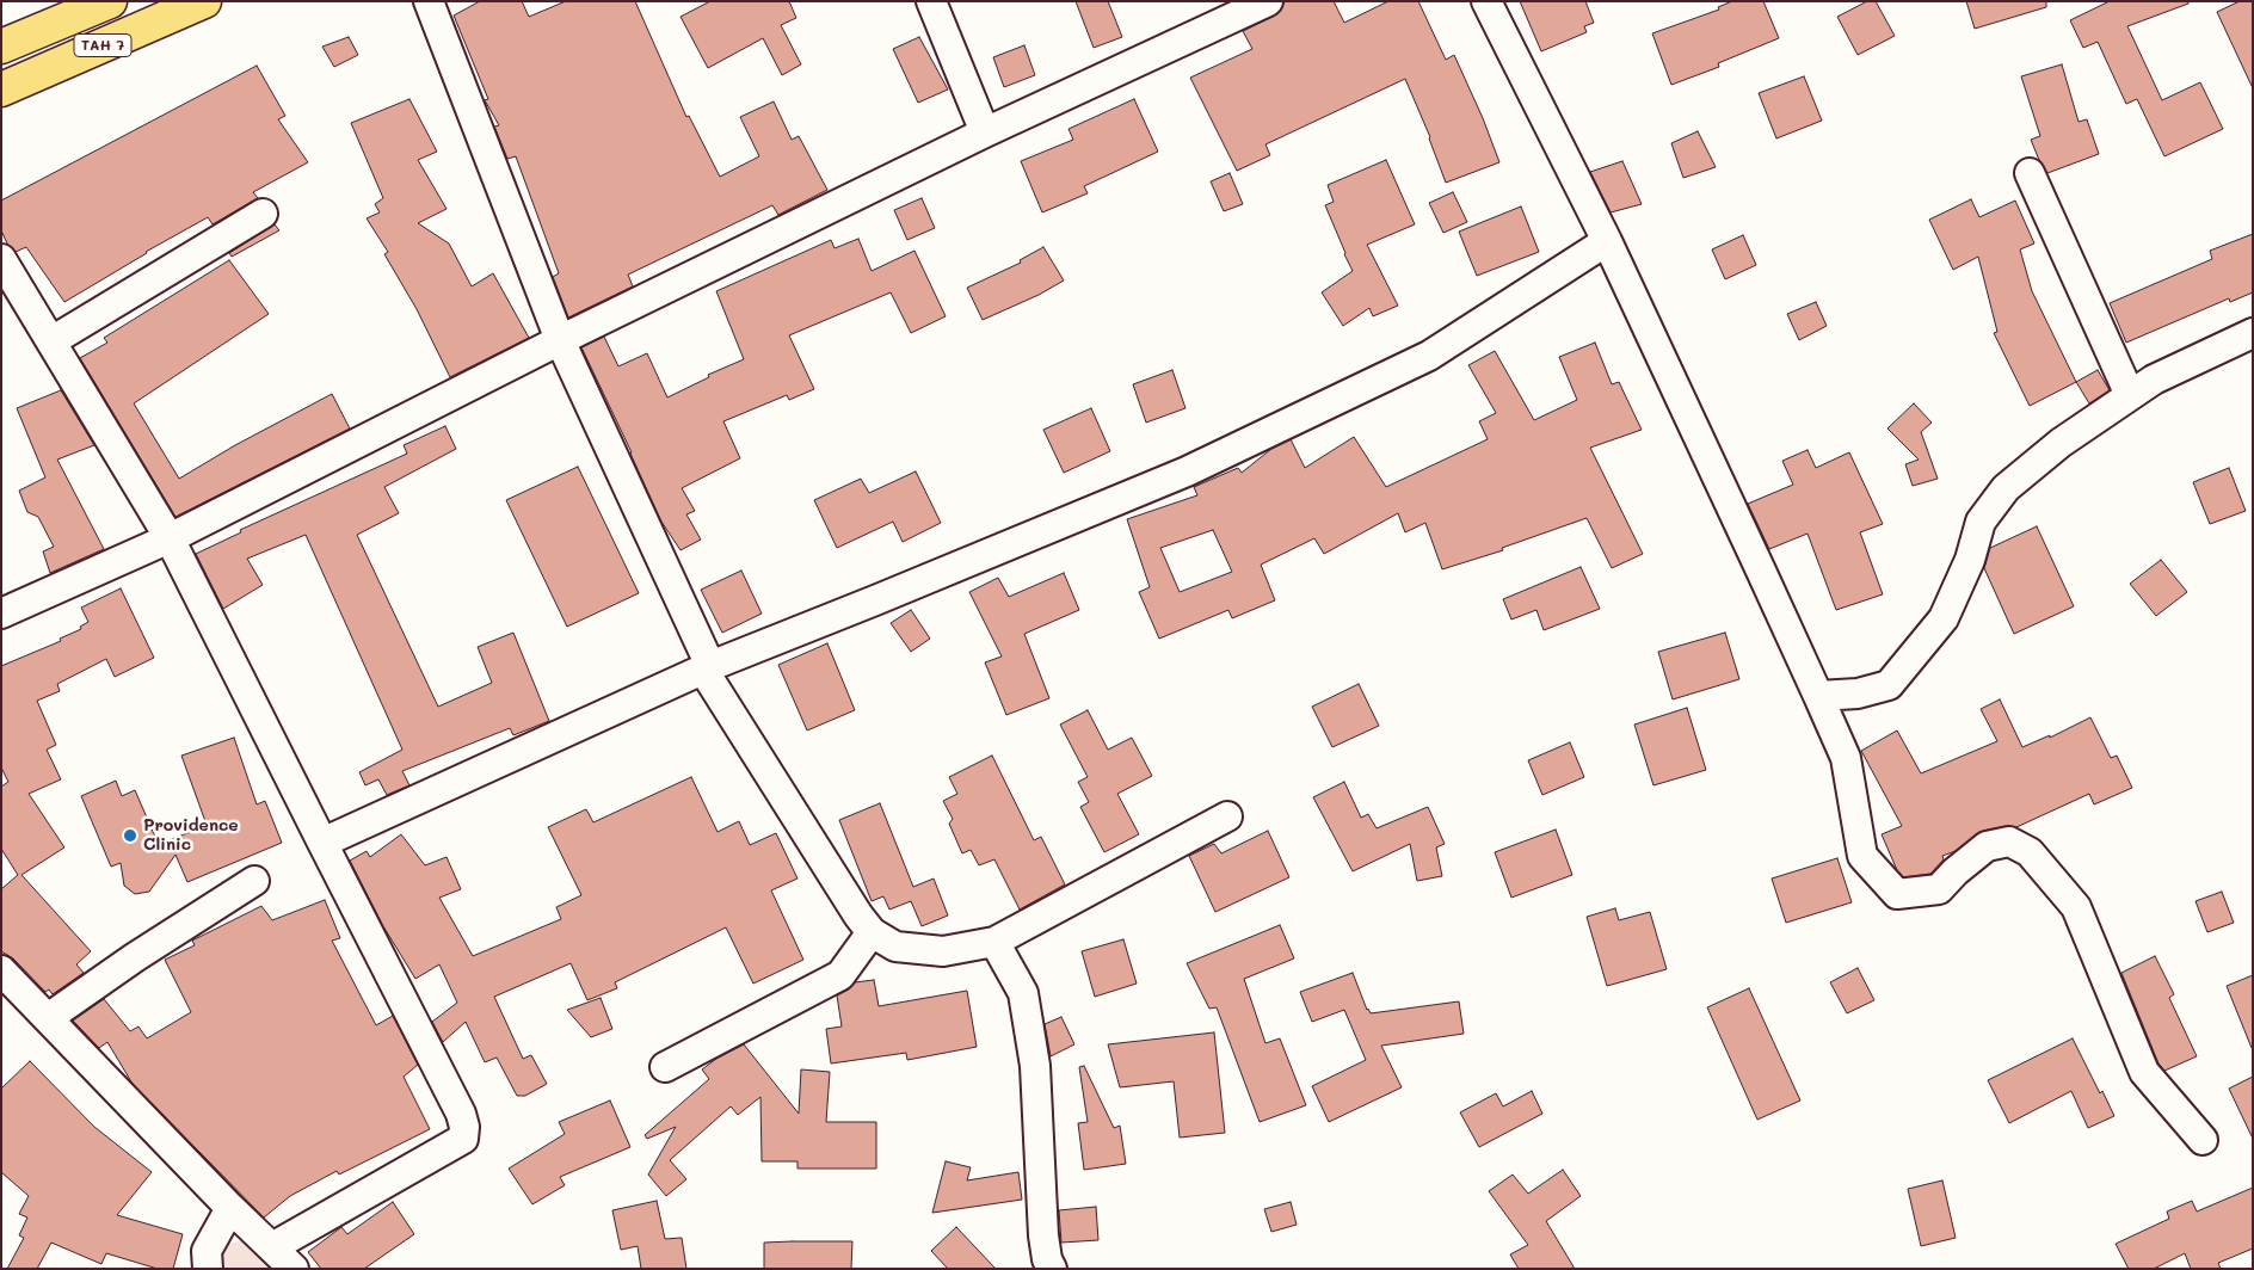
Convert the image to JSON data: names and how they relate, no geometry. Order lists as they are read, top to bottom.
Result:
{
  "streets": {
    "highway": ["TAH 7"]
  },
  "places": ["Providence Clinic"]
}
